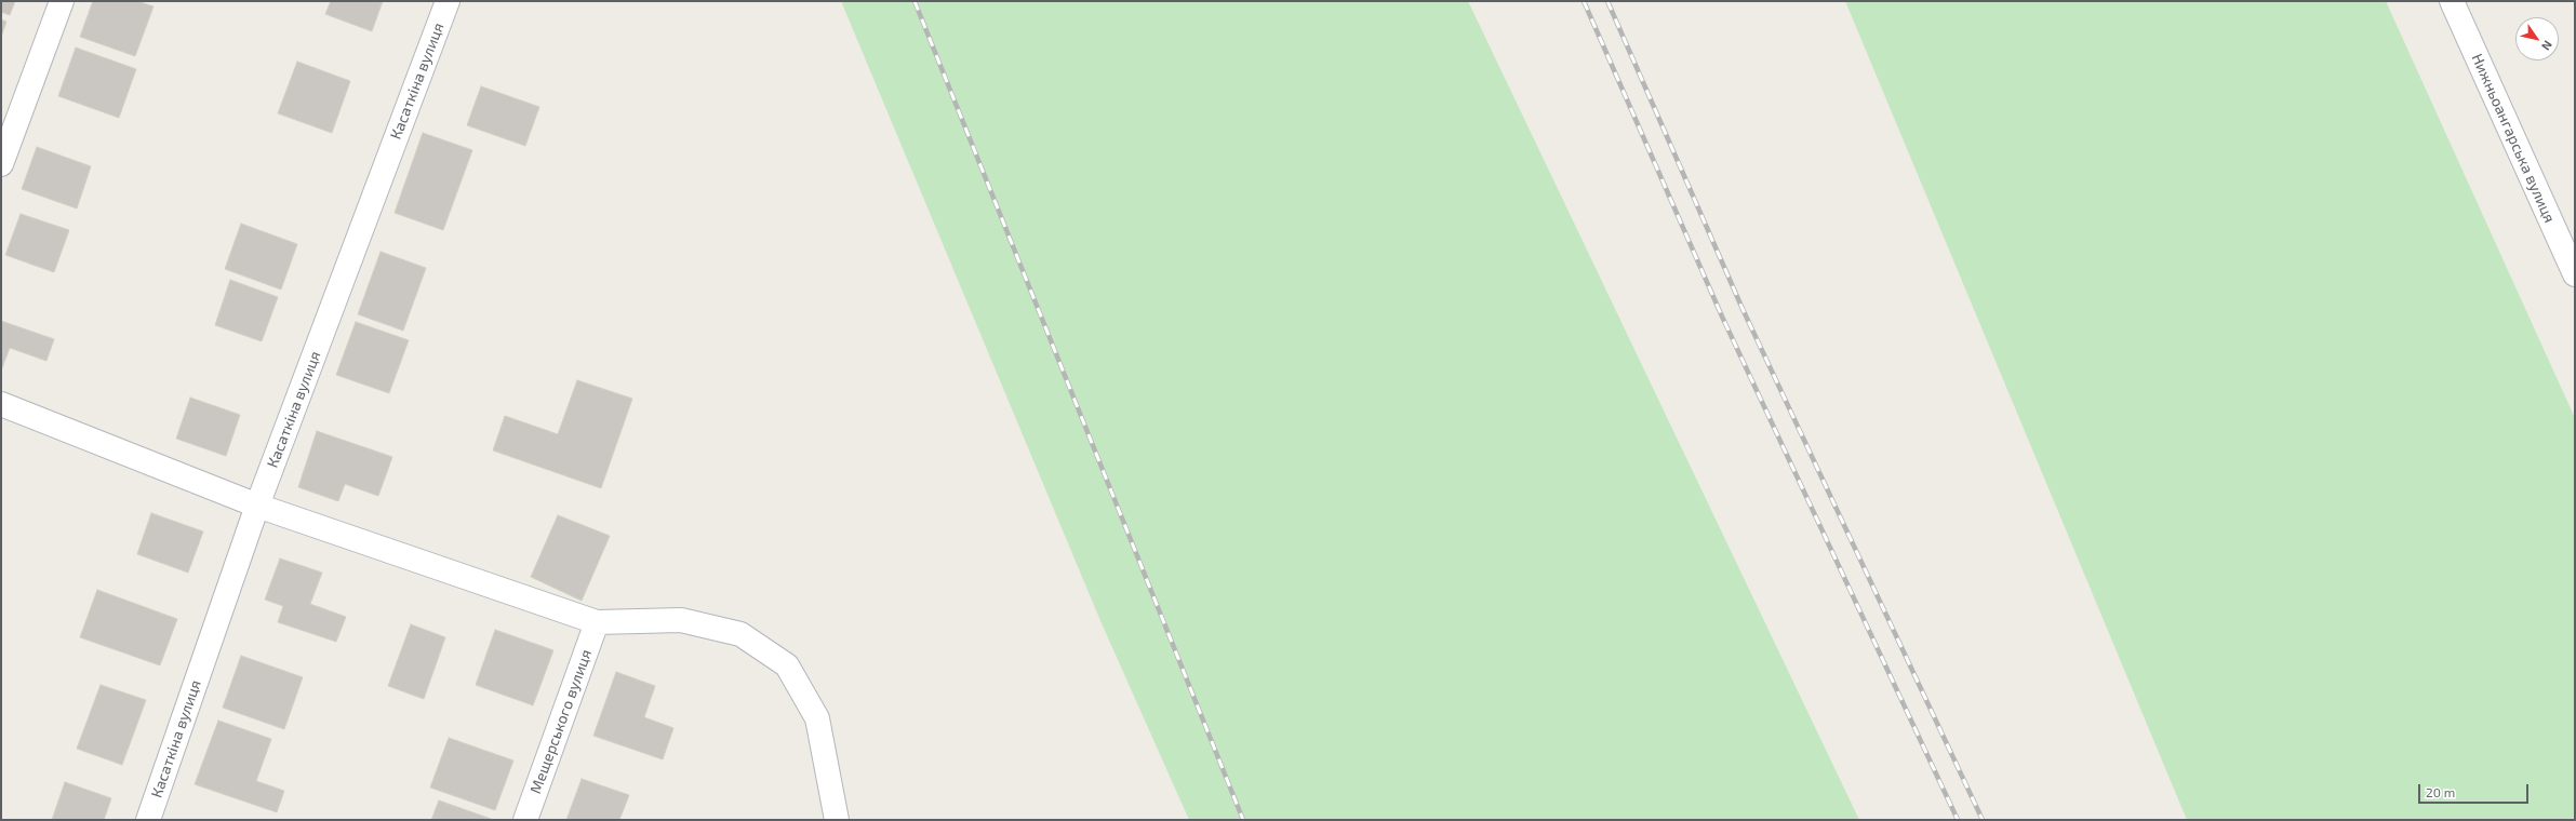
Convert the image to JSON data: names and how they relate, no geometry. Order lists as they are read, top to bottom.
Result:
{
  "streets": {
    "street": ["Касаткіна вулиця", "Нижньоангарська вулиця", "Мещерського вулиця"]
  },
  "scale_bar": "20 m",
  "north": "bottom right"
}
